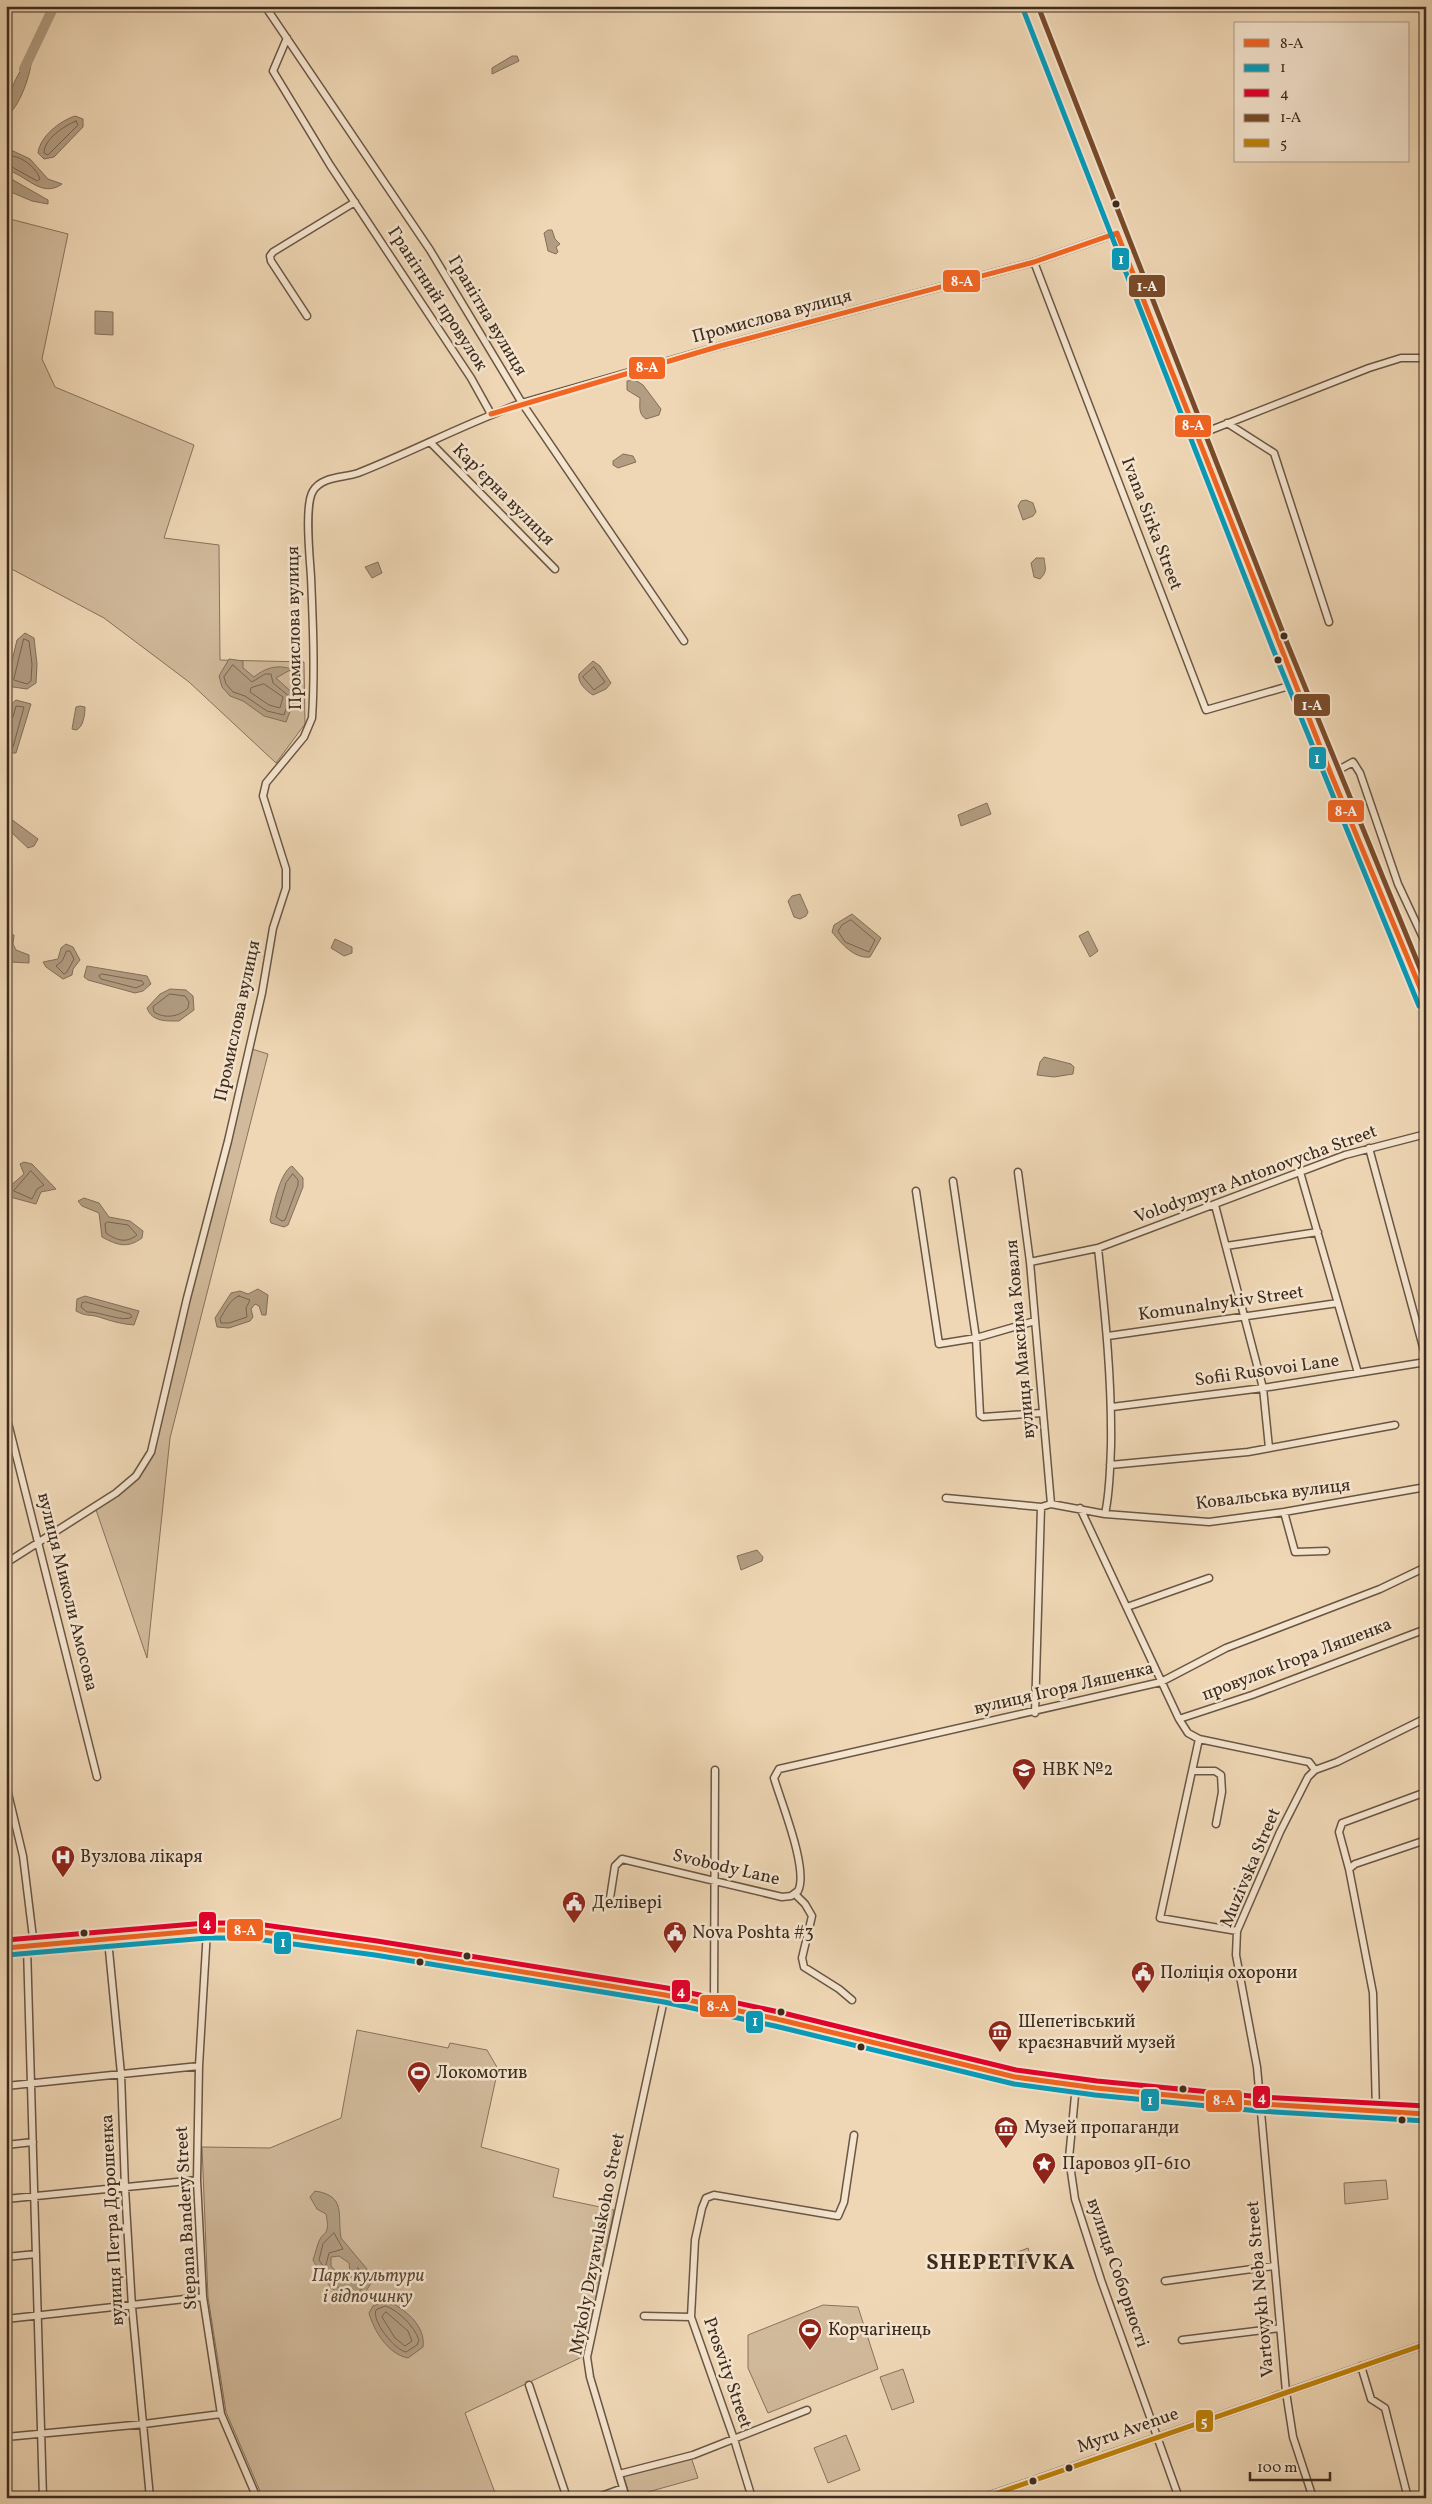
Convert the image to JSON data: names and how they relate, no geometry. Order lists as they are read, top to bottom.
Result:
{
  "streets": {
    "street": [
      "Гранітний провулок",
      "Гранітна вулиця",
      "Промислова вулиця",
      "Карʼєрна вулиця",
      "Ivana Sirka Street",
      "Volodymyra Antonovycha Street",
      "Komunalnykiv Street",
      "вулиця Максима Коваля",
      "Sofii Rusovoi Lane",
      "Ковальська вулиця",
      "вулиця Миколи Амосова",
      "провулок Ігора Ляшенка",
      "вулиця Ігоря Ляшенка",
      "Svobody Lane",
      "Muzivska Street",
      "Stepana Bandery Street",
      "вулиця Петра Дорошенка",
      "Mykoly Dzyavulskoho Street",
      "вулиця Соборності",
      "Vartovykh Neba Street",
      "Prosvity Street",
      "Myru Avenue"
    ]
  },
  "crossings": [
    ["Гранітний провулок", "Гранітна вулиця"],
    ["Гранітний провулок", "Промислова вулиця"],
    ["Гранітна вулиця", "Промислова вулиця"],
    ["Промислова вулиця", "Карʼєрна вулиця"],
    ["Промислова вулиця", "Ivana Sirka Street"],
    ["Промислова вулиця", "вулиця Миколи Амосова"],
    ["Volodymyra Antonovycha Street", "вулиця Максима Коваля"],
    ["вулиця Максима Коваля", "Ковальська вулиця"],
    ["вулиця Ігоря Ляшенка", "Svobody Lane"],
    ["Muzivska Street", "Vartovykh Neba Street"],
    ["вулиця Соборності", "Myru Avenue"],
    ["Vartovykh Neba Street", "Myru Avenue"]
  ],
  "districts": ["SHEPETIVKA"],
  "parks": ["Парк культури і відпочинку"],
  "places": {
    "school or university": ["НВК №2"],
    "hospital": ["Вузлова лікаря"],
    "public building": ["Делівері", "Nova Poshta #3", "Поліція охорони"],
    "museum": ["Шепетівський краєзнавчий музей", "Музей пропаганди"],
    "sports": ["Локомотив", "Корчагінець"],
    "place": ["Паровоз 9П-610"]
  },
  "lines": [
    "transit line 1-А",
    "transit line 1",
    "transit line 8-А",
    "transit line 4",
    "transit line 5"
  ],
  "legend": [
    "8-А",
    "1",
    "4",
    "1-А",
    "5"
  ],
  "scale_bar": "100 m"
}
